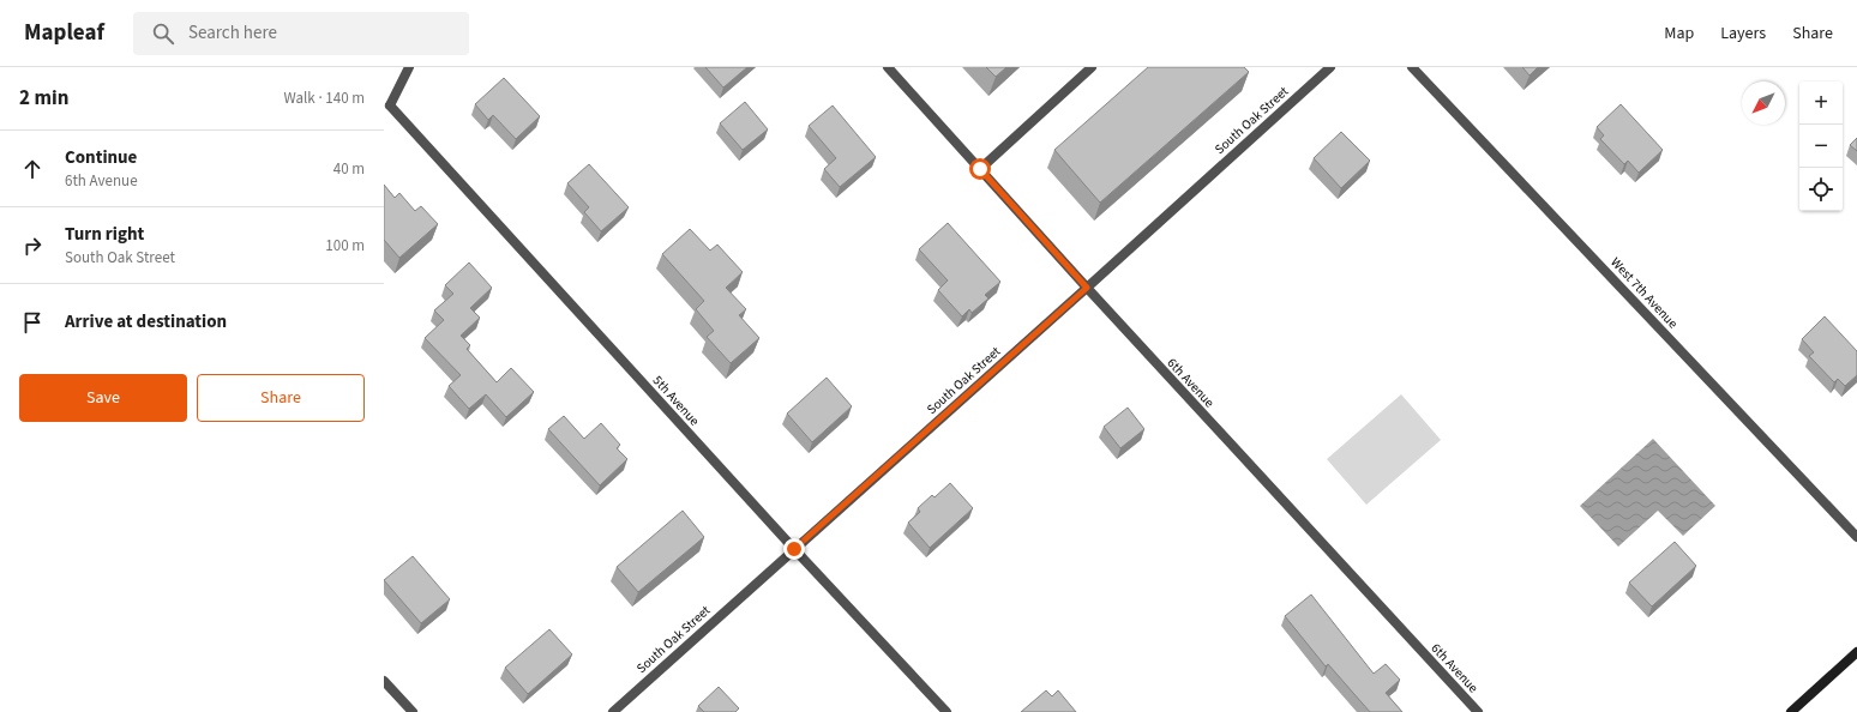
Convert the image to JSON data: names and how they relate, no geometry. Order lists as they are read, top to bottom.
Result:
{
  "streets": {
    "street": [
      "South Oak Street",
      "West 7th Avenue",
      "6th Avenue",
      "5th Avenue"
    ]
  },
  "crossings": [
    ["South Oak Street", "6th Avenue"],
    ["South Oak Street", "5th Avenue"]
  ],
  "north": "bottom left",
  "page": {
    "header": "Mapleaf",
    "search": "Search here",
    "nav": ["Map", "Layers", "Share"],
    "heading": ["2 min", "Walk · 140 m"],
    "map_buttons": ["+", "−"],
    "list": [
      ["Continue", "6th Avenue", "40 m"],
      ["Turn right", "South Oak Street", "100 m"],
      "Arrive at destination"
    ],
    "buttons": ["Save", "Share"]
  }
}
